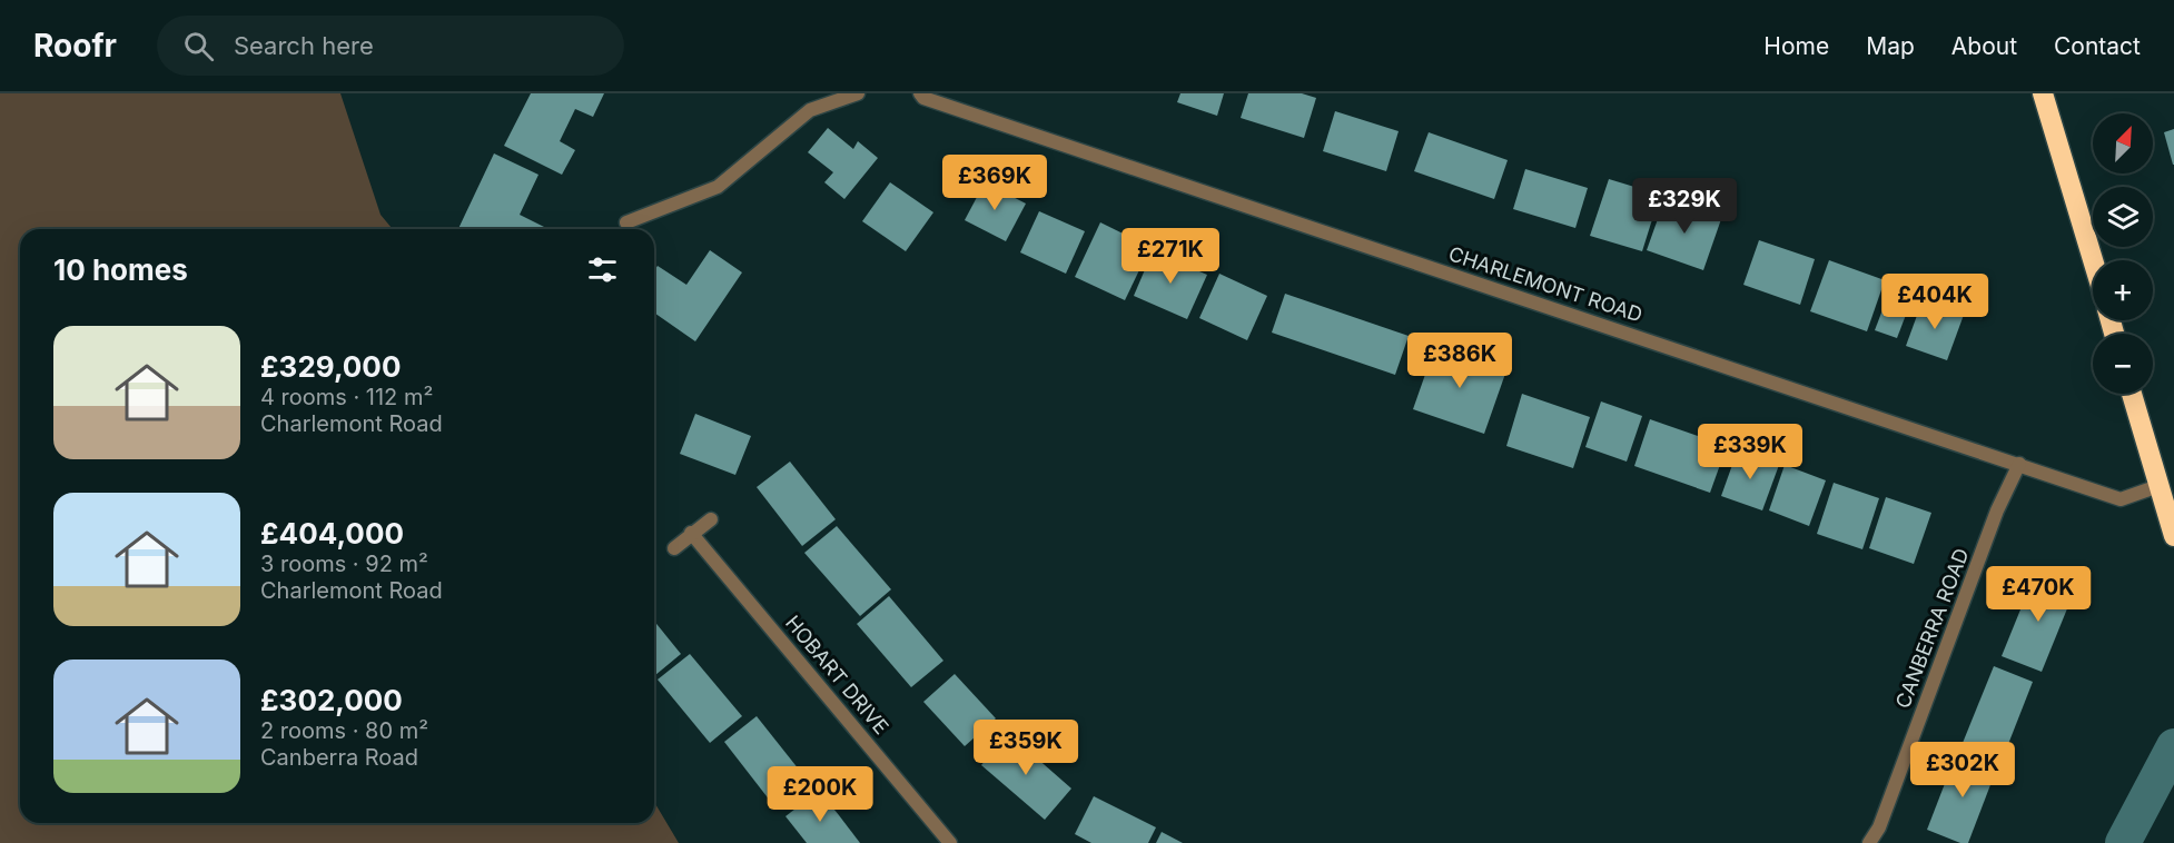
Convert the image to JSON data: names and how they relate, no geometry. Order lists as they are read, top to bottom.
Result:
{
  "streets": {
    "street": ["CHARLEMONT ROAD", "CANBERRA ROAD", "HOBART DRIVE"]
  },
  "crossings": [
    ["CHARLEMONT ROAD", "CANBERRA ROAD"]
  ],
  "north": "top right",
  "page": {
    "header": "Roofr",
    "search": "Search here",
    "nav": [
      "Home",
      "Map",
      "About",
      "Contact"
    ],
    "map_buttons": ["+", "−"],
    "price": [
      "£369K",
      "£329K",
      "£271K",
      "£404K",
      "£386K",
      "£339K",
      "£470K",
      "£359K",
      "£302K",
      "£200K"
    ],
    "heading": "10 homes",
    "list": [
      {
        "name": "£329,000",
        "note": "4 rooms · 112 m² · Charlemont Road"
      },
      {
        "name": "£404,000",
        "note": "3 rooms · 92 m² · Charlemont Road"
      },
      {
        "name": "£302,000",
        "note": "2 rooms · 80 m² · Canberra Road"
      }
    ]
  }
}
